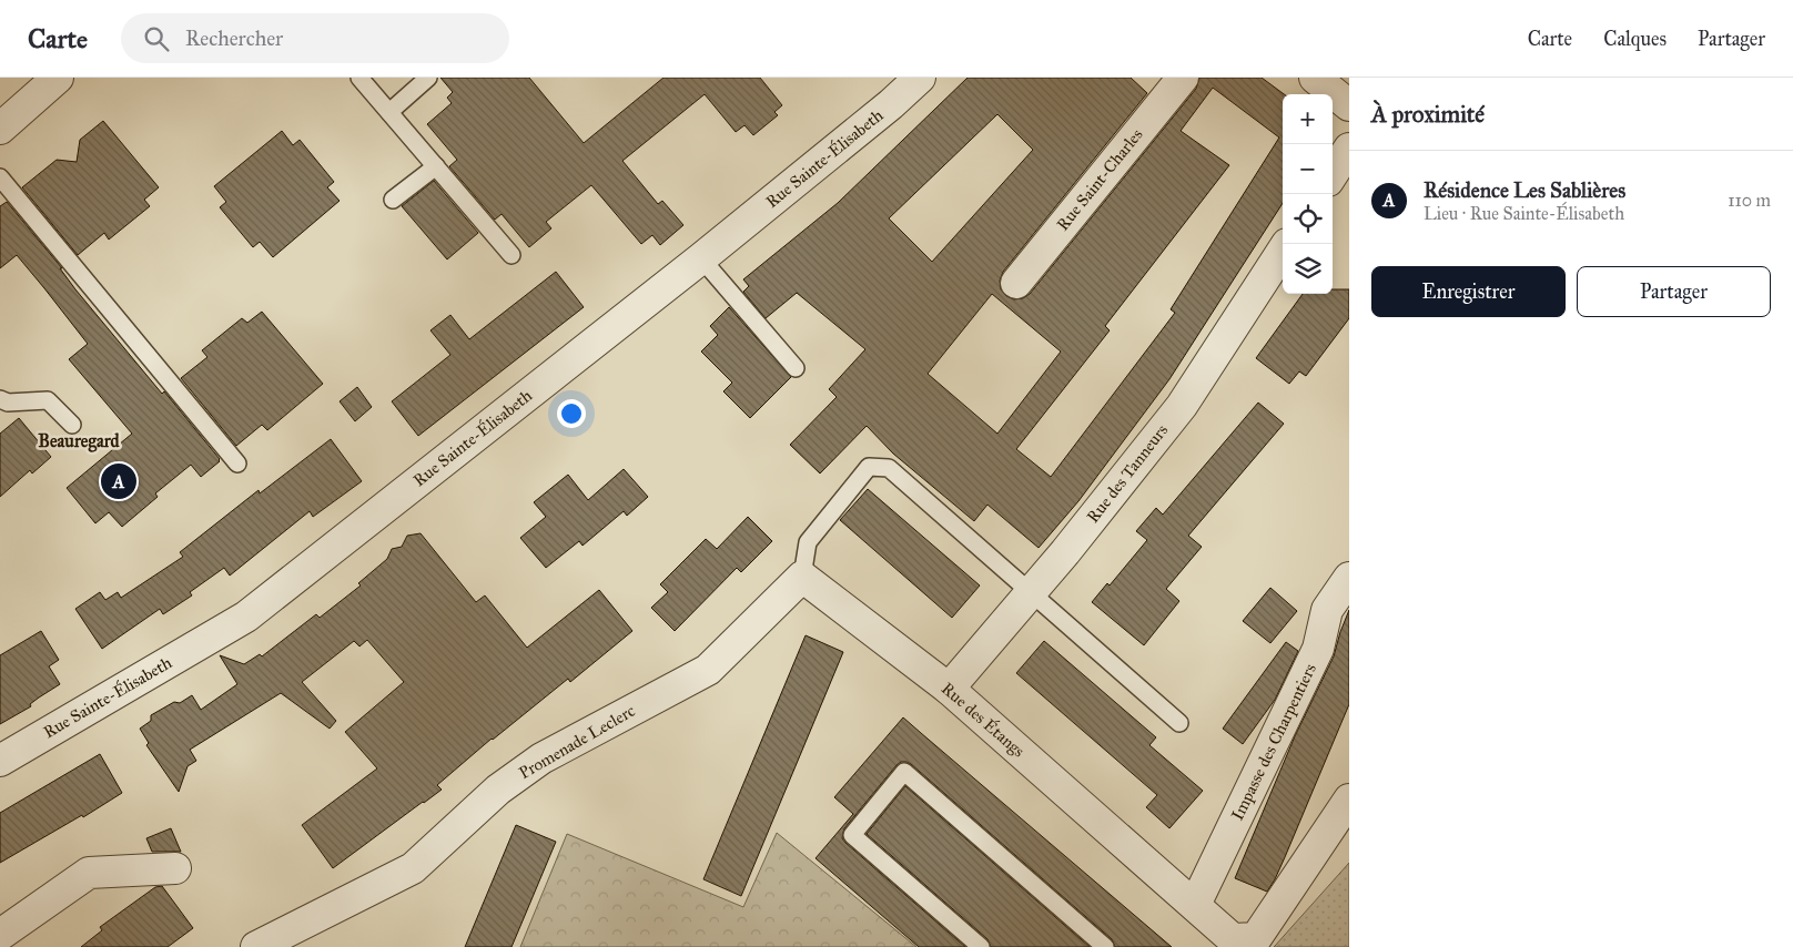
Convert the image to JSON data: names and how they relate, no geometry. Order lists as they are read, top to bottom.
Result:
{
  "streets": {
    "street": [
      "Rue Sainte-Élisabeth",
      "Rue Saint-Charles",
      "Rue des Tanneurs",
      "Rue des Étangs",
      "Promenade Leclerc",
      "Impasse des Charpentiers"
    ]
  },
  "crossings": [
    ["Rue des Tanneurs", "Rue des Étangs"],
    ["Rue des Étangs", "Promenade Leclerc"],
    ["Rue des Étangs", "Impasse des Charpentiers"]
  ],
  "districts": ["Beauregard"],
  "page": {
    "header": "Carte",
    "search": "Rechercher",
    "nav": ["Carte", "Calques", "Partager"],
    "heading": "À proximité",
    "map_buttons": ["+", "−"],
    "list": [
      {
        "mark": "A",
        "name": "Résidence Les Sablières",
        "note": "Lieu · Rue Sainte-Élisabeth",
        "value": "110 m"
      }
    ],
    "buttons": ["Enregistrer", "Partager"],
    "pins": "A"
  }
}
